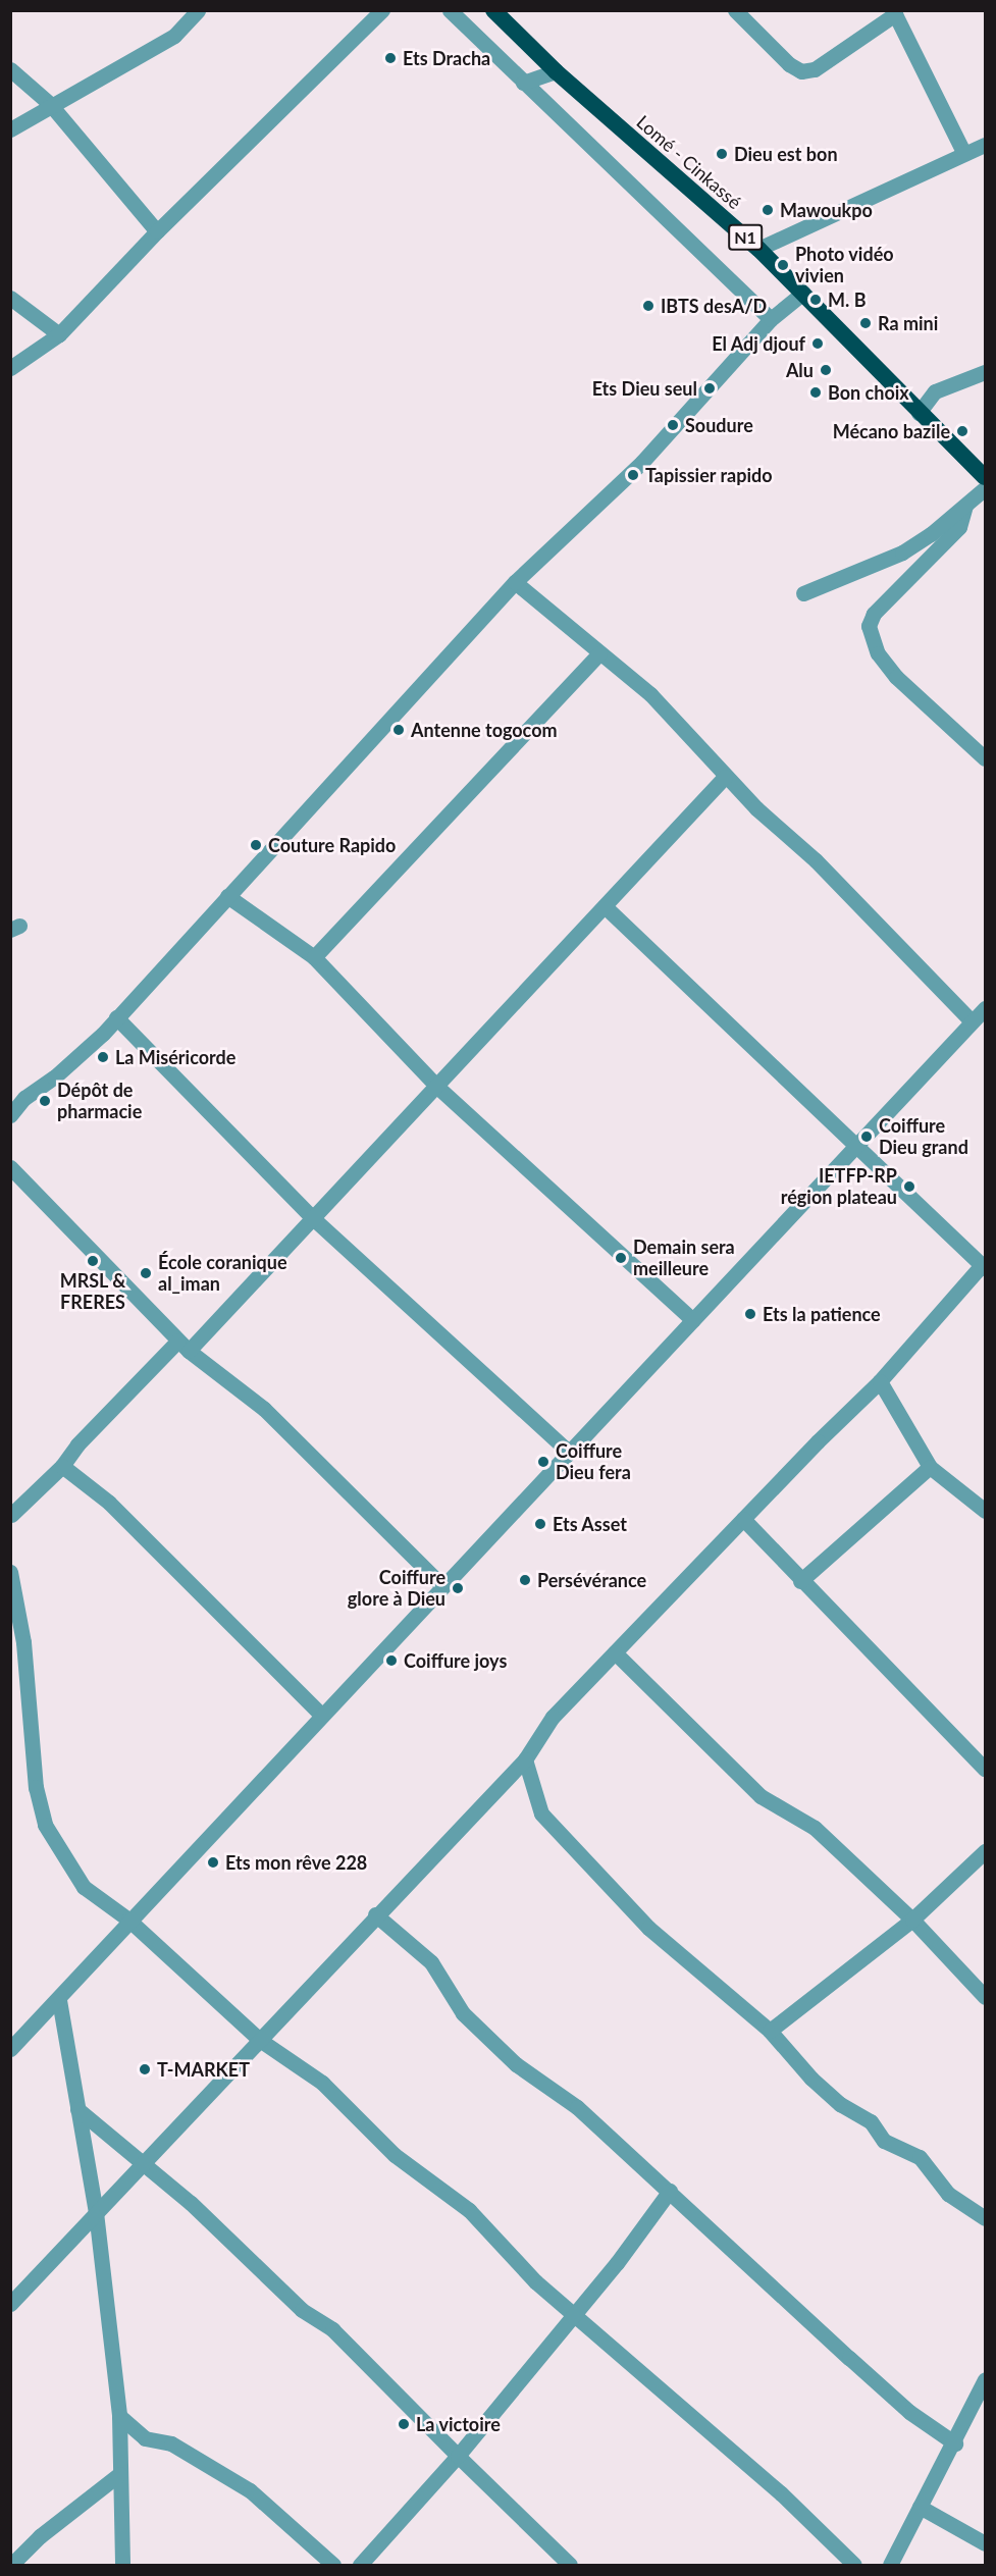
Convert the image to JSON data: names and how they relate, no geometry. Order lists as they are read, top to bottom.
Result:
{
  "streets": {
    "highway": ["Lomé - Cinkassé", "N1"]
  },
  "places": [
    "Ets Dracha",
    "Dieu est bon",
    "Mawoukpo",
    "Photo vidéo vivien",
    "M. B",
    "IBTS desA/D",
    "Ra mini",
    "El Adj djouf",
    "Alu",
    "Ets Dieu seul",
    "Bon choix",
    "Soudure",
    "Mécano bazile",
    "Tapissier rapido",
    "Antenne togocom",
    "Couture Rapido",
    "La Miséricorde",
    "Dépôt de pharmacie",
    "Coiffure Dieu grand",
    "IETFP-RP région plateau",
    "Demain sera meilleure",
    "MRSL & FRERES",
    "École coranique al_iman",
    "Ets la patience",
    "Coiffure Dieu fera",
    "Ets Asset",
    "Persévérance",
    "Coiffure glore à Dieu",
    "Coiffure joys",
    "Ets mon rêve 228",
    "T-MARKET",
    "La victoire"
  ]
}
